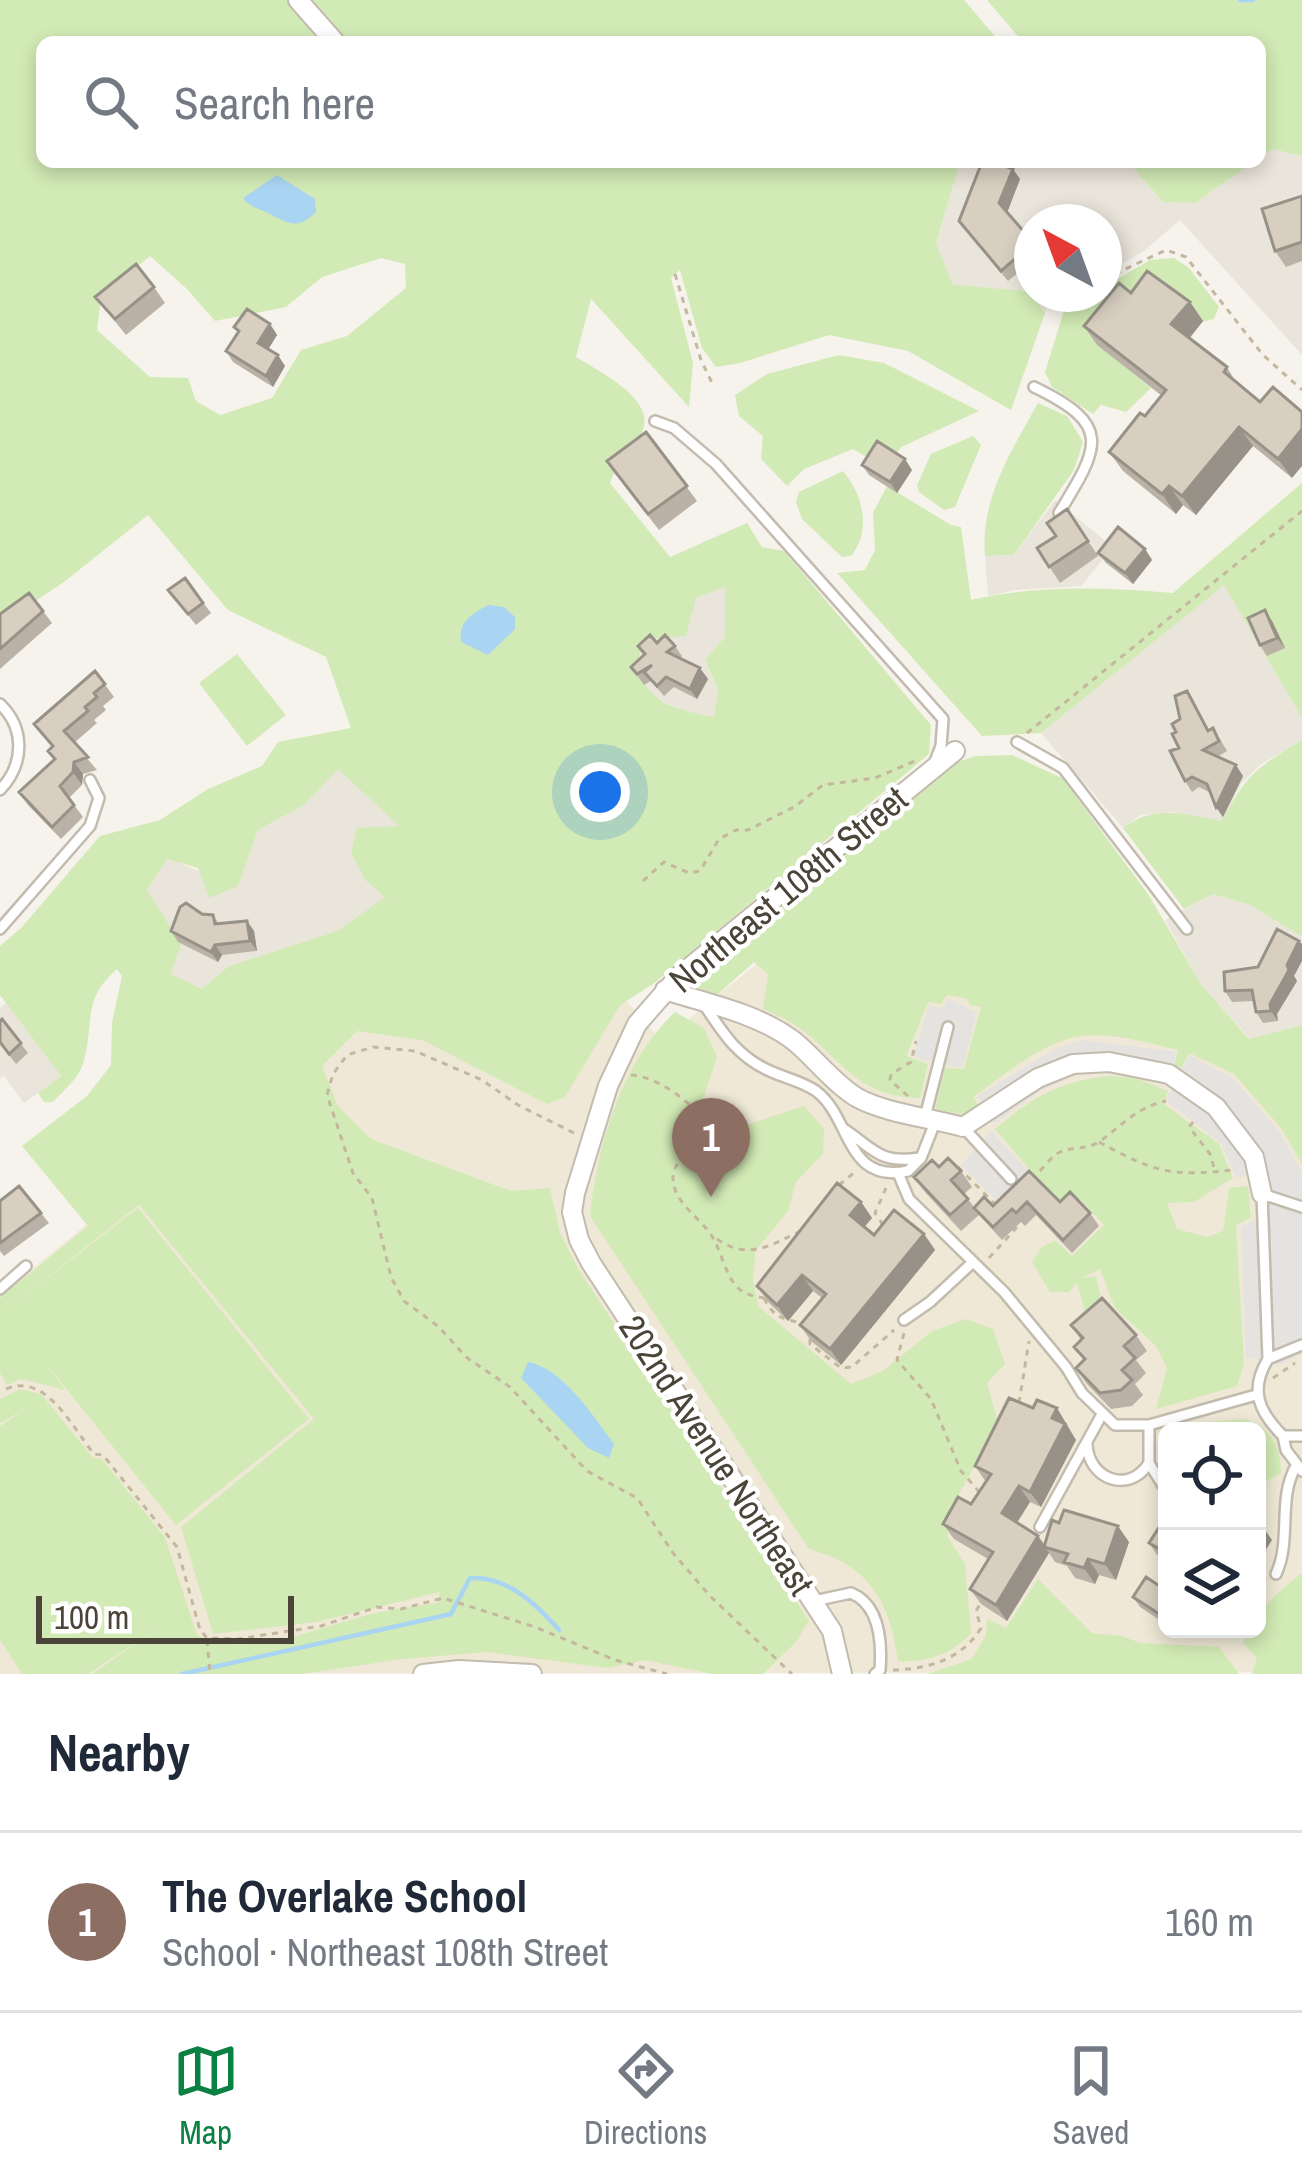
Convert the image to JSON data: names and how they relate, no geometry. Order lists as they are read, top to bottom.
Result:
{
  "streets": {
    "street": ["Northeast 108th Street", "202nd Avenue Northeast"]
  },
  "crossings": [
    ["Northeast 108th Street", "202nd Avenue Northeast"]
  ],
  "scale_bar": "100 m",
  "north": "top left",
  "page": {
    "search": "Search here",
    "pins": "1",
    "scale": "100 m",
    "heading": "Nearby",
    "list": [
      {
        "mark": "1",
        "name": "The Overlake School",
        "note": "School · Northeast 108th Street",
        "value": "160 m"
      }
    ],
    "nav": ["Map", "Directions", "Saved"]
  }
}
